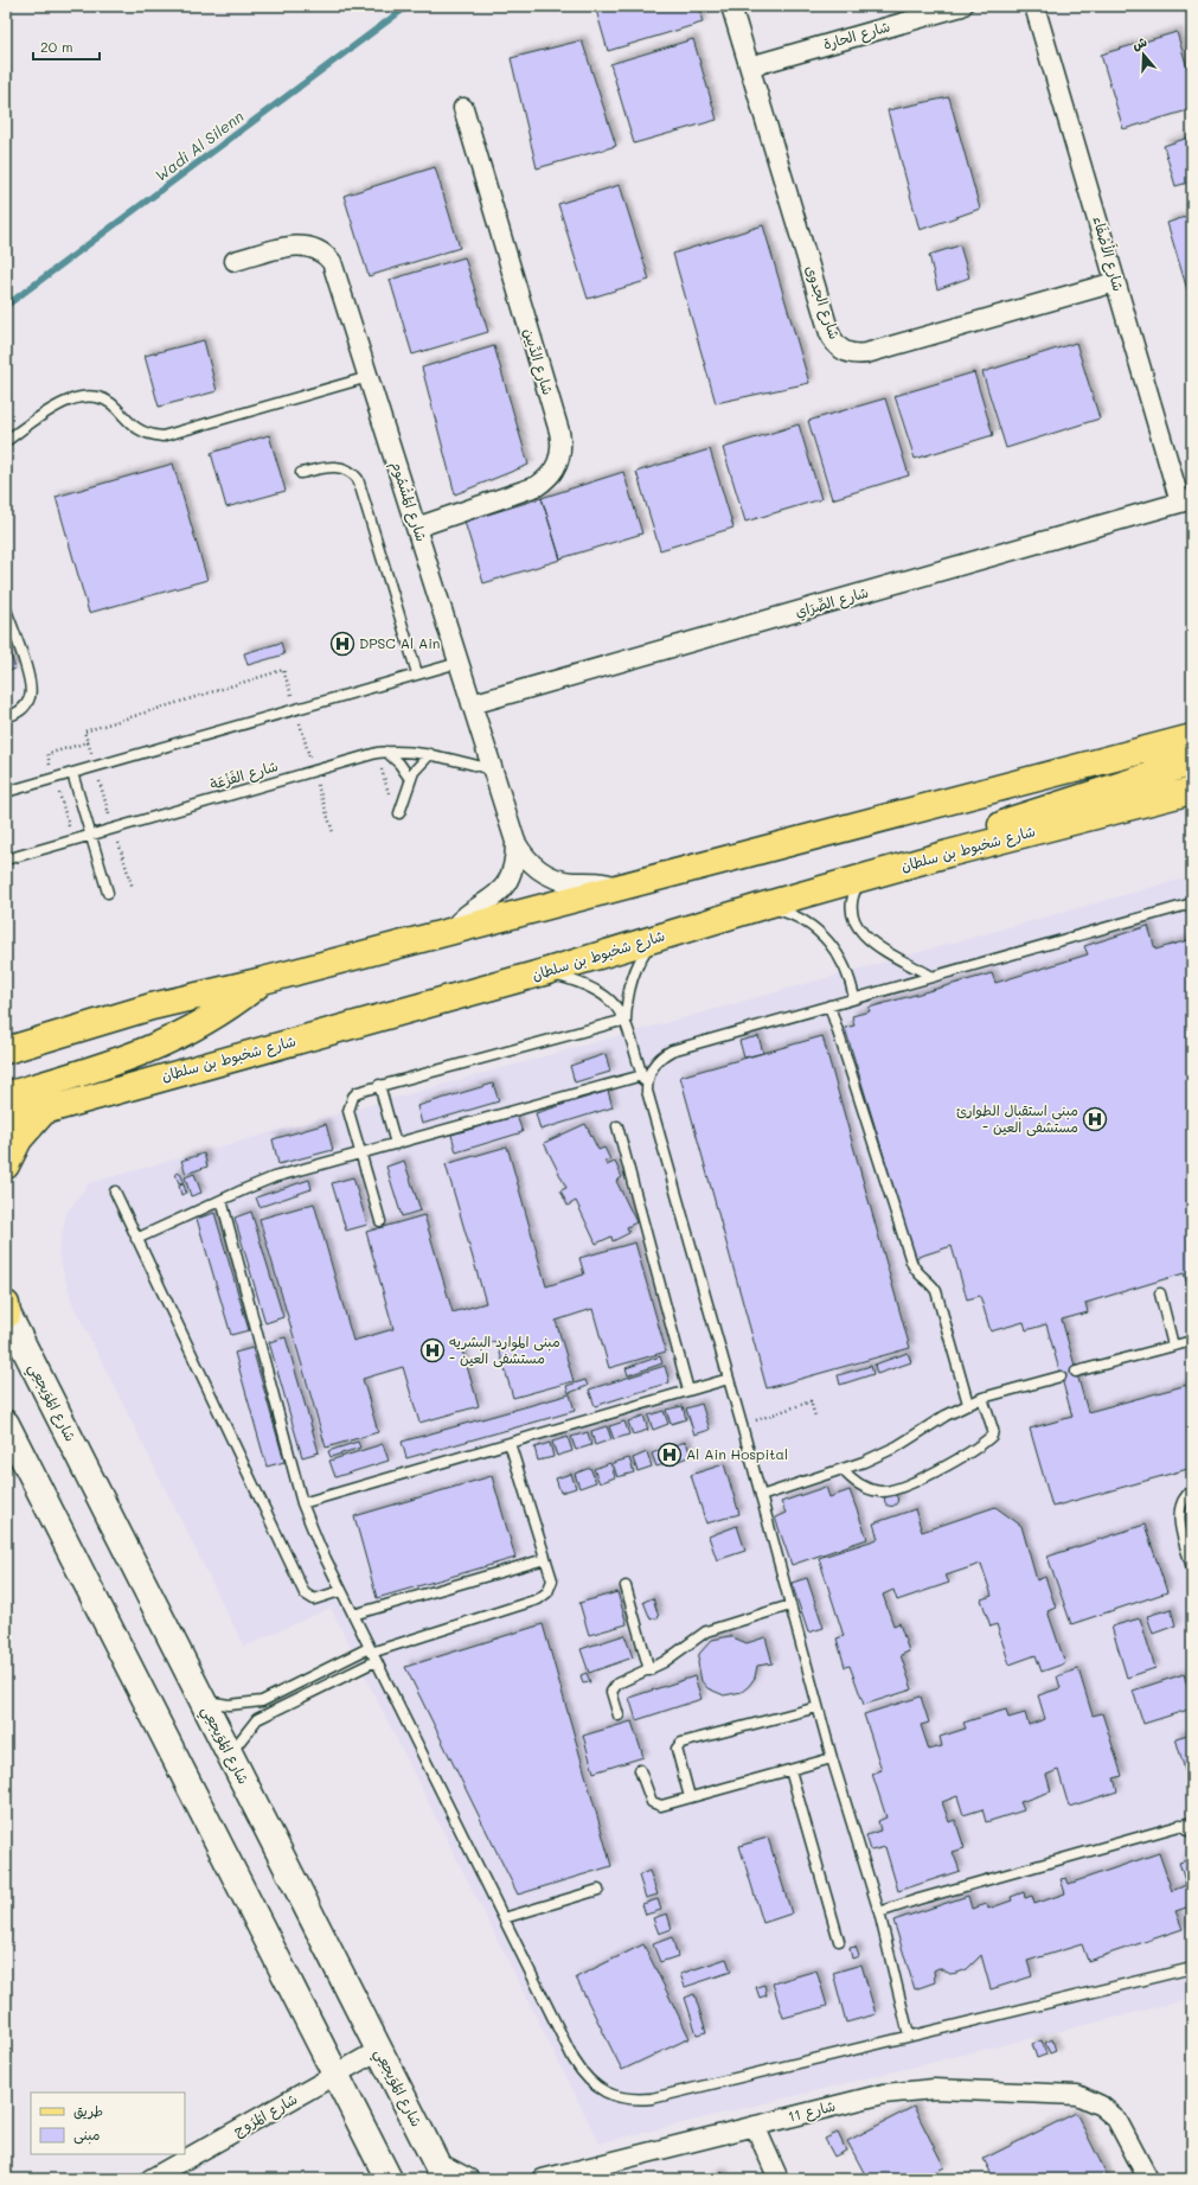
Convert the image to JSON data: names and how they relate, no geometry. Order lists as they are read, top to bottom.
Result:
{
  "streets": {
    "main road": ["شارع شخبوط بن سلطان"],
    "street": [
      "شارع الحارة",
      "شارع الأَصْفَاء",
      "شارع الجدوى",
      "شارع الدِّيين",
      "شارع المَشْمُوم",
      "شارع الصِّرَاي",
      "شارع المُوَيجعِي",
      "شارع 11",
      "شارع المُرُوج"
    ],
    "lane": ["شارع الفَزْعَة"]
  },
  "crossings": [
    ["شارع الحارة", "شارع الجدوى"],
    ["شارع الأَصْفَاء", "شارع الجدوى"],
    ["شارع الأَصْفَاء", "شارع الصِّرَاي"],
    ["شارع الدِّيين", "شارع المَشْمُوم"],
    ["شارع المَشْمُوم", "شارع الصِّرَاي"],
    ["شارع المَشْمُوم", "شارع الفَزْعَة"],
    ["شارع المُوَيجعِي", "شارع المُرُوج"]
  ],
  "water": ["Wadi Al Silenn"],
  "places": {
    "hospital": [
      "DPSC Al Ain",
      "مبنى استقبال الطوارئ - مستشفى العين",
      "مبنى الموارد البشريه - مستشفى العين",
      "Al Ain Hospital"
    ]
  },
  "legend": ["طريق", "مبنى"],
  "scale_bar": "20 m",
  "north": "top"
}
